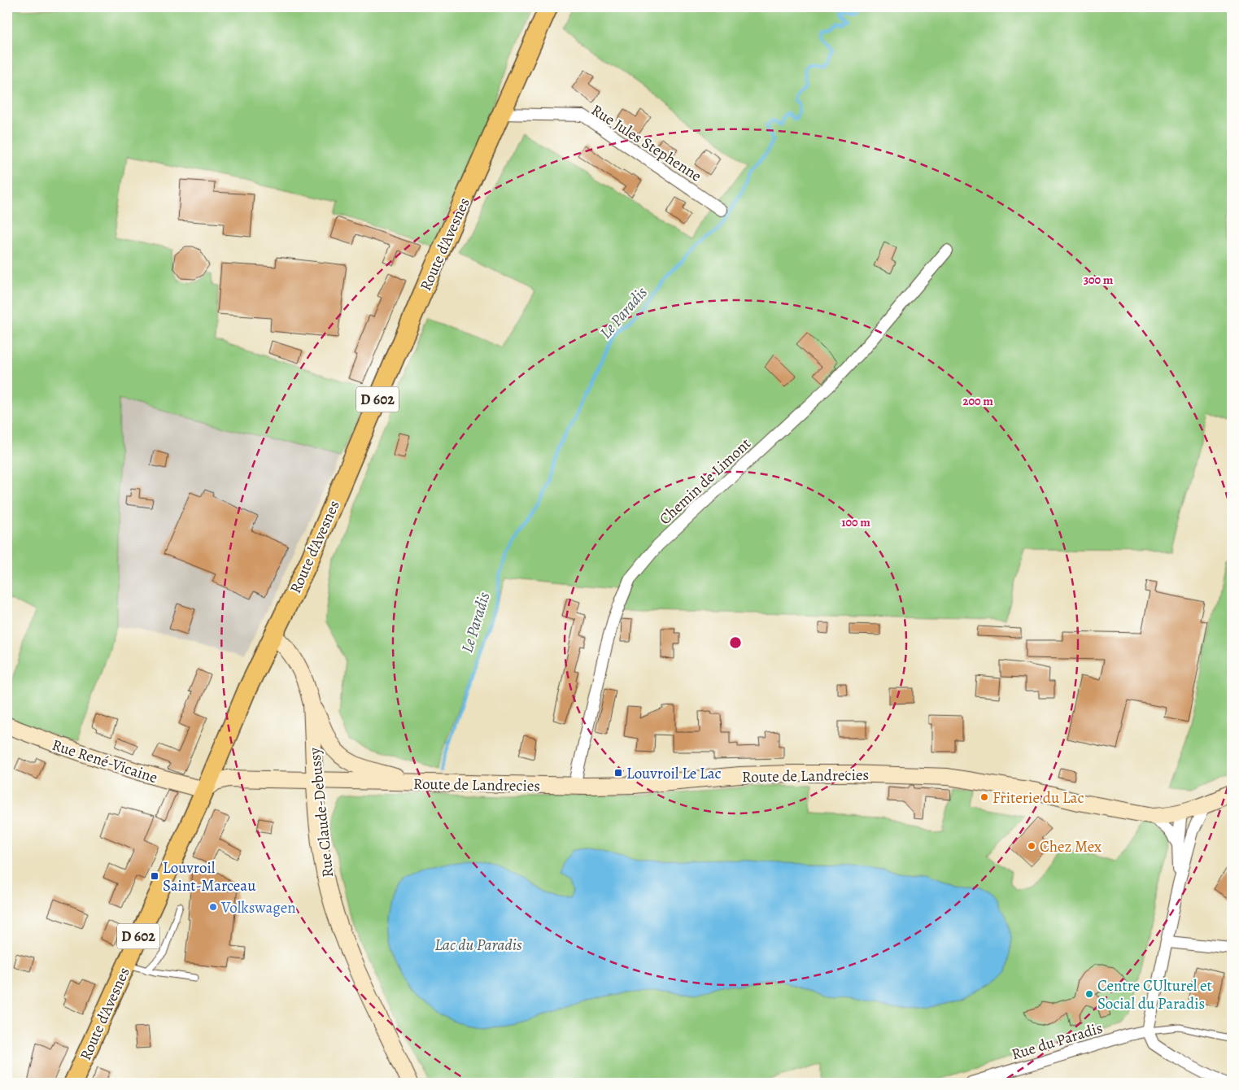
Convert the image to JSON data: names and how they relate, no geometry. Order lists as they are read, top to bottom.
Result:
{
  "streets": {
    "main road": [
      "Route d'Avesnes",
      "D 602",
      "Rue René-Vicaine",
      "Route de Landrecies",
      "Rue Claude-Debussy"
    ],
    "street": ["Rue Jules Stephenne", "Chemin de Limont", "Rue du Paradis"]
  },
  "crossings": [
    ["Rue Jules Stephenne", "Route d'Avesnes"],
    ["Route d'Avesnes", "Rue René-Vicaine"],
    ["Route d'Avesnes", "Route de Landrecies"],
    ["Route d'Avesnes", "Rue Claude-Debussy"],
    ["Chemin de Limont", "Route de Landrecies"],
    ["Rue René-Vicaine", "Route de Landrecies"],
    ["Route de Landrecies", "Rue Claude-Debussy"]
  ],
  "water": ["Le Paradis", "Lac du Paradis"],
  "places": {
    "transit": ["Louvroil Le Lac", "Louvroil Saint-Marceau"],
    "other": [
      "Friterie du Lac",
      "Chez Mex",
      "Volkswagen",
      "Centre CUlturel et Social du Paradis"
    ]
  },
  "rings": ["300 m", "200 m", "100 m"]
}
